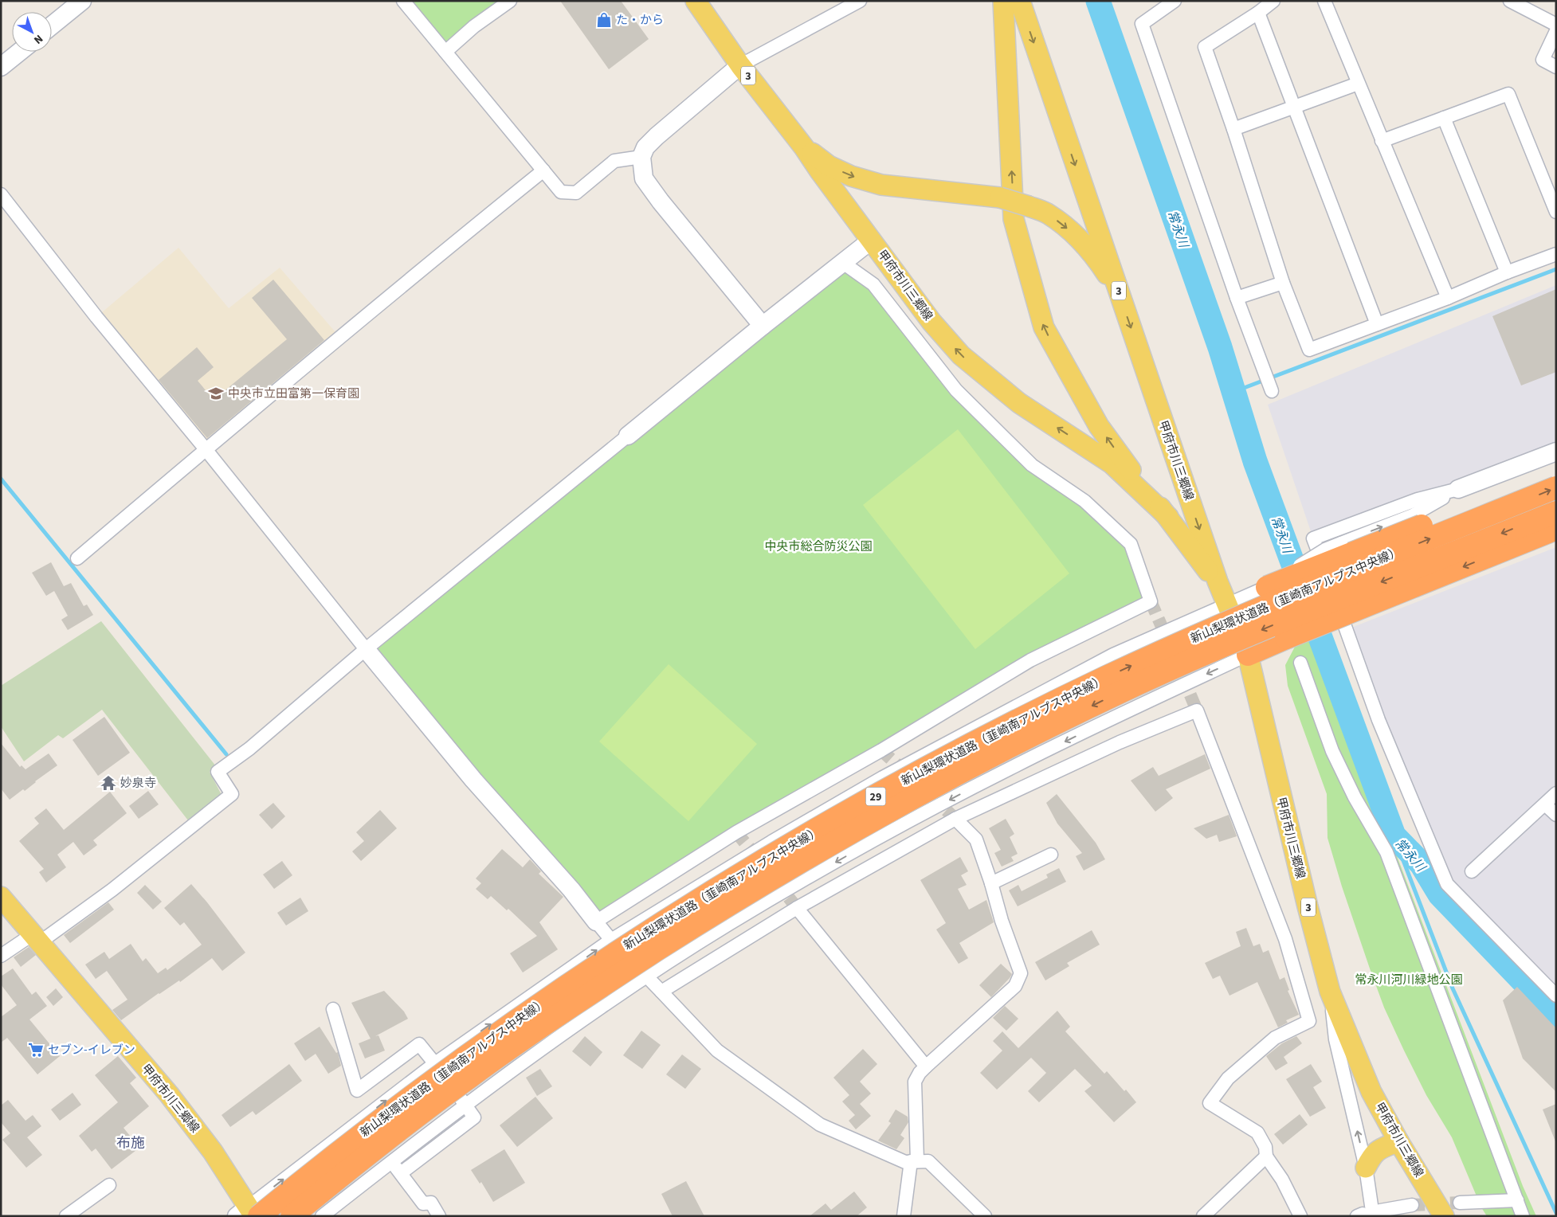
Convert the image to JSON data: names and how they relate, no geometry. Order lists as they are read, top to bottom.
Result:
{
  "streets": {
    "highway": ["新山梨環状道路（韮崎南アルプス中央線）", "29"],
    "main road": ["3", "甲府市川三郷線"]
  },
  "crossings": [
    ["甲府市川三郷線", "新山梨環状道路（韮崎南アルプス中央線）"]
  ],
  "districts": ["布施"],
  "water": ["常永川"],
  "parks": ["中央市総合防災公園", "常永川河川緑地公園"],
  "places": {
    "shop": ["た・から"],
    "school or university": ["中央市立田富第一保育園"],
    "temple": ["妙泉寺"],
    "supermarket": ["セブン-イレブン"]
  },
  "north": "bottom right"
}
